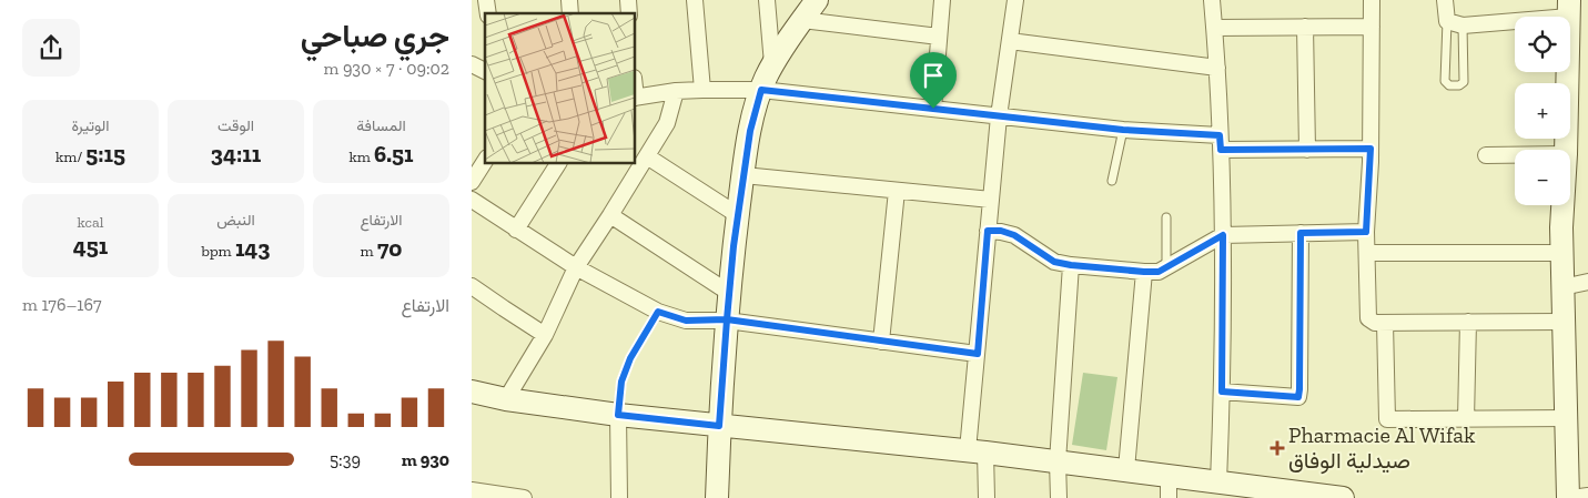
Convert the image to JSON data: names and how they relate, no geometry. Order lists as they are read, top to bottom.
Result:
{
  "places": {
    "health": ["Pharmacie Al Wifak صيدلية الوفاق"]
  },
  "page": {
    "heading": ["جري صباحي", "09:02 · 7 × 930 m"],
    "map_buttons": ["+", "−"],
    "stats": [
      ["المسافة", "6.51 km"],
      ["الوقت", "34:11"],
      ["الوتيرة", "5:15 /km"],
      ["الارتفاع", "70 m"],
      ["النبض", "143 bpm"],
      ["kcal", "451"]
    ],
    "chart": ["الارتفاع", "167–176 m"],
    "list": [
      {
        "name": "930 m",
        "note": "5:39"
      }
    ]
  }
}
